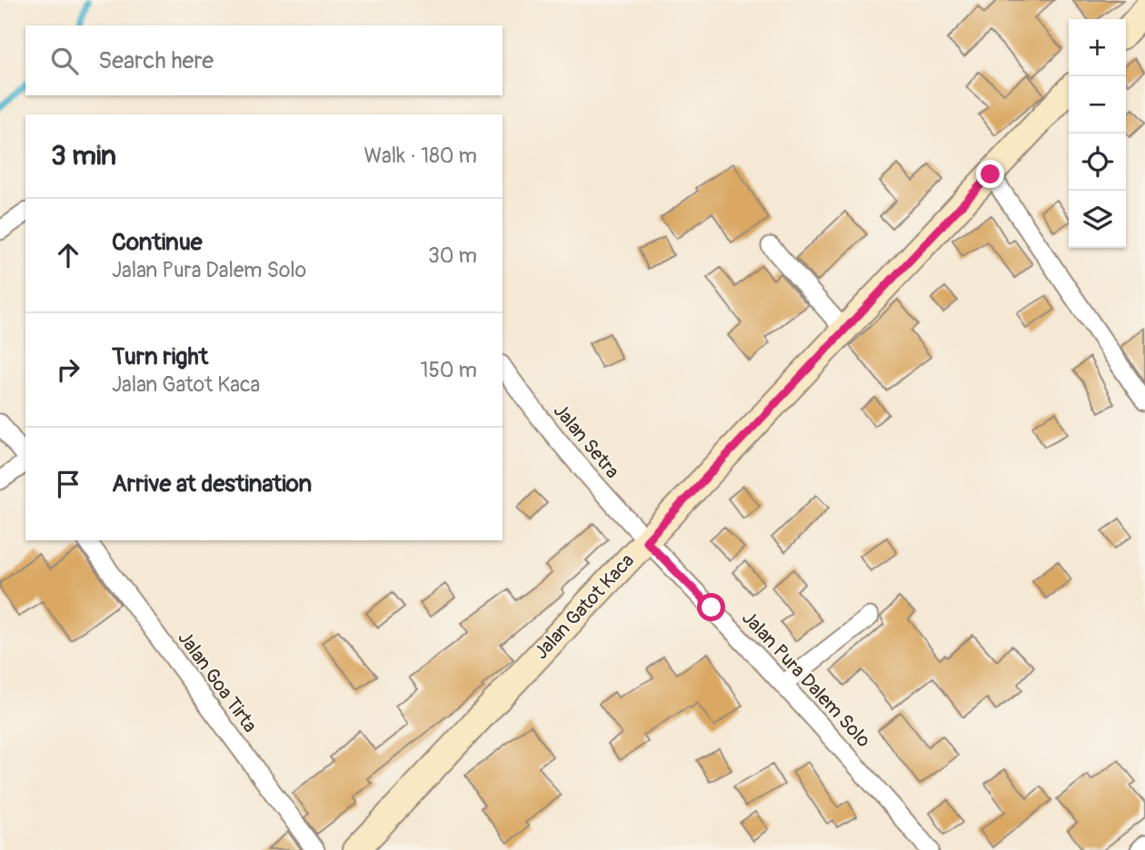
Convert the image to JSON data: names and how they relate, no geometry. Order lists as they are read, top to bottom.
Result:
{
  "streets": {
    "main road": ["Jalan Gatot Kaca"],
    "street": ["Jalan Setra", "Jalan Pura Dalem Solo", "Jalan Goa Tirta"]
  },
  "crossings": [
    ["Jalan Setra", "Jalan Gatot Kaca"],
    ["Jalan Setra", "Jalan Pura Dalem Solo"],
    ["Jalan Gatot Kaca", "Jalan Pura Dalem Solo"]
  ],
  "page": {
    "map_buttons": ["+", "−"],
    "search": "Search here",
    "heading": ["3 min", "Walk · 180 m"],
    "list": [
      ["Continue", "Jalan Pura Dalem Solo", "30 m"],
      ["Turn right", "Jalan Gatot Kaca", "150 m"],
      "Arrive at destination"
    ]
  }
}
